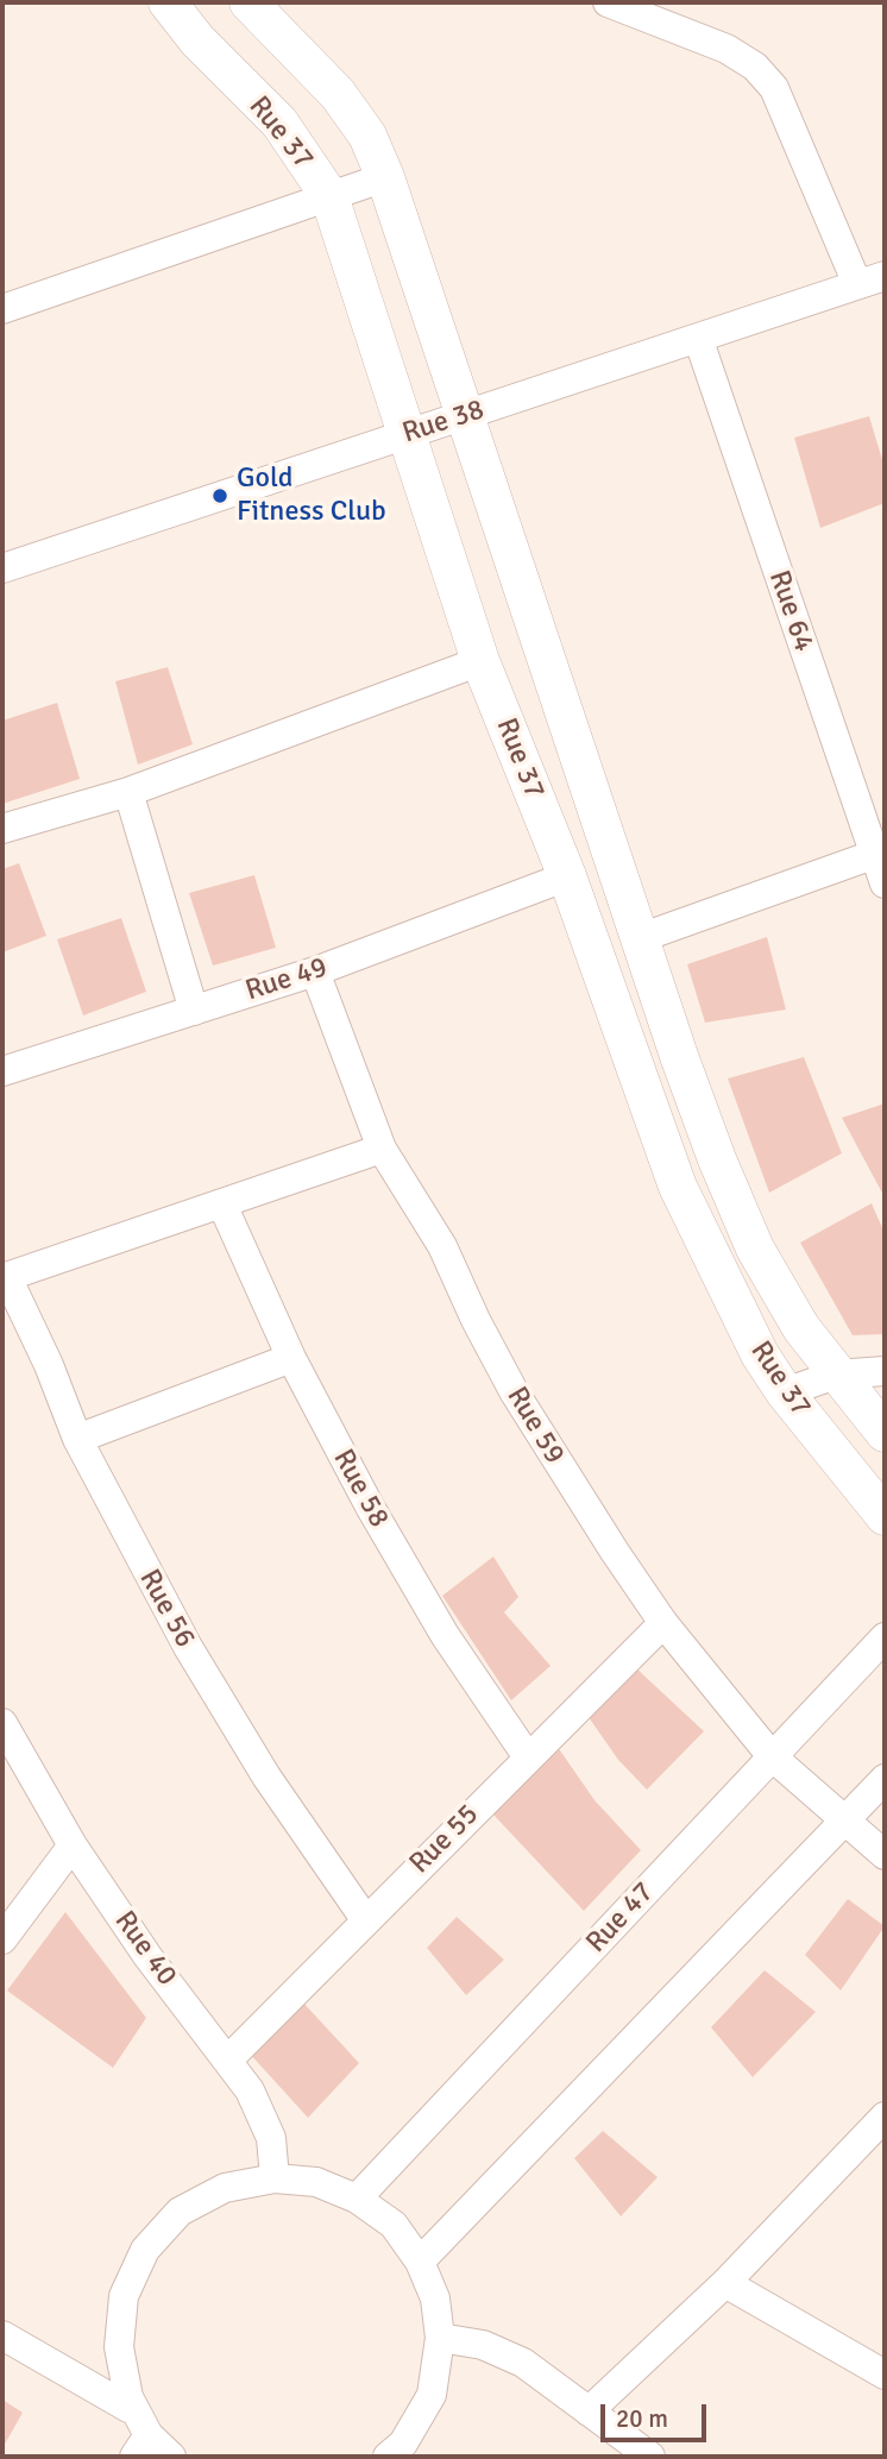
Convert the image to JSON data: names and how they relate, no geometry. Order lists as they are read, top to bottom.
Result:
{
  "streets": {
    "street": [
      "Rue 37",
      "Rue 38",
      "Rue 64",
      "Rue 49",
      "Rue 59",
      "Rue 58",
      "Rue 56",
      "Rue 55",
      "Rue 47",
      "Rue 40"
    ]
  },
  "crossings": [
    ["Rue 37", "Rue 38"],
    ["Rue 37", "Rue 49"],
    ["Rue 38", "Rue 64"],
    ["Rue 49", "Rue 59"],
    ["Rue 59", "Rue 55"],
    ["Rue 59", "Rue 47"],
    ["Rue 58", "Rue 55"],
    ["Rue 56", "Rue 55"],
    ["Rue 55", "Rue 40"]
  ],
  "places": ["Gold Fitness Club"],
  "scale_bar": "20 m"
}
